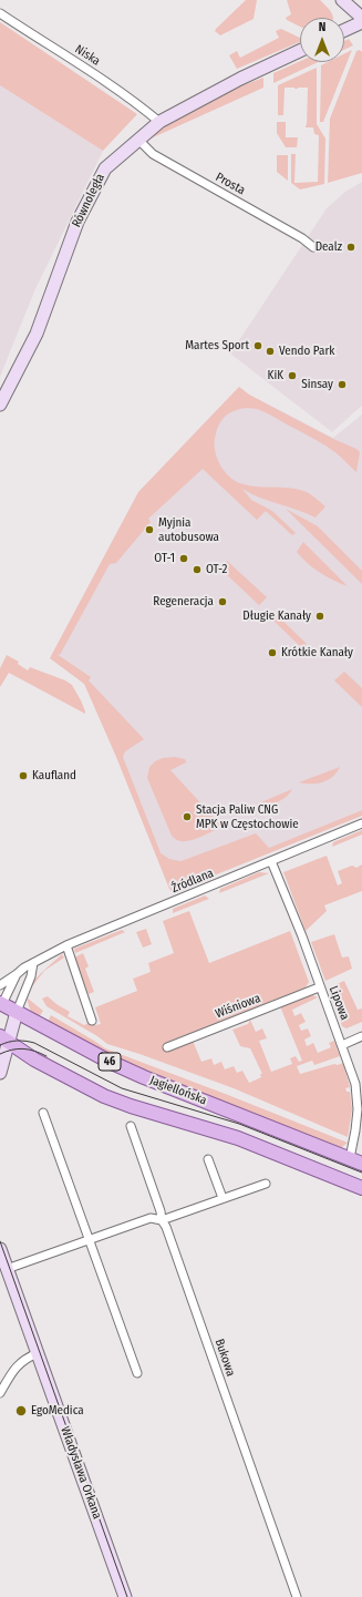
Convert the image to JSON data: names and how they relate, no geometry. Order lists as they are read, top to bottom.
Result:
{
  "streets": {
    "main road": ["46", "Jagiellońska"],
    "street": [
      "Niska",
      "Prosta",
      "Równoległa",
      "Źródlana",
      "Lipowa",
      "Wiśniowa",
      "Bukowa",
      "Władysława Orkana"
    ]
  },
  "crossings": [
    ["Niska", "Równoległa"],
    ["Prosta", "Równoległa"],
    ["Źródlana", "Lipowa"],
    ["Lipowa", "Wiśniowa"],
    ["Lipowa", "Jagiellońska"]
  ],
  "places": [
    "Dealz",
    "Martes Sport",
    "Vendo Park",
    "KiK",
    "Sinsay",
    "Myjnia autobusowa",
    "OT-1",
    "OT-2",
    "Regeneracja",
    "Długie Kanały",
    "Krótkie Kanały",
    "Kaufland",
    "Stacja Paliw CNG MPK w Częstochowie",
    "EgoMedica"
  ],
  "north": "top"
}
